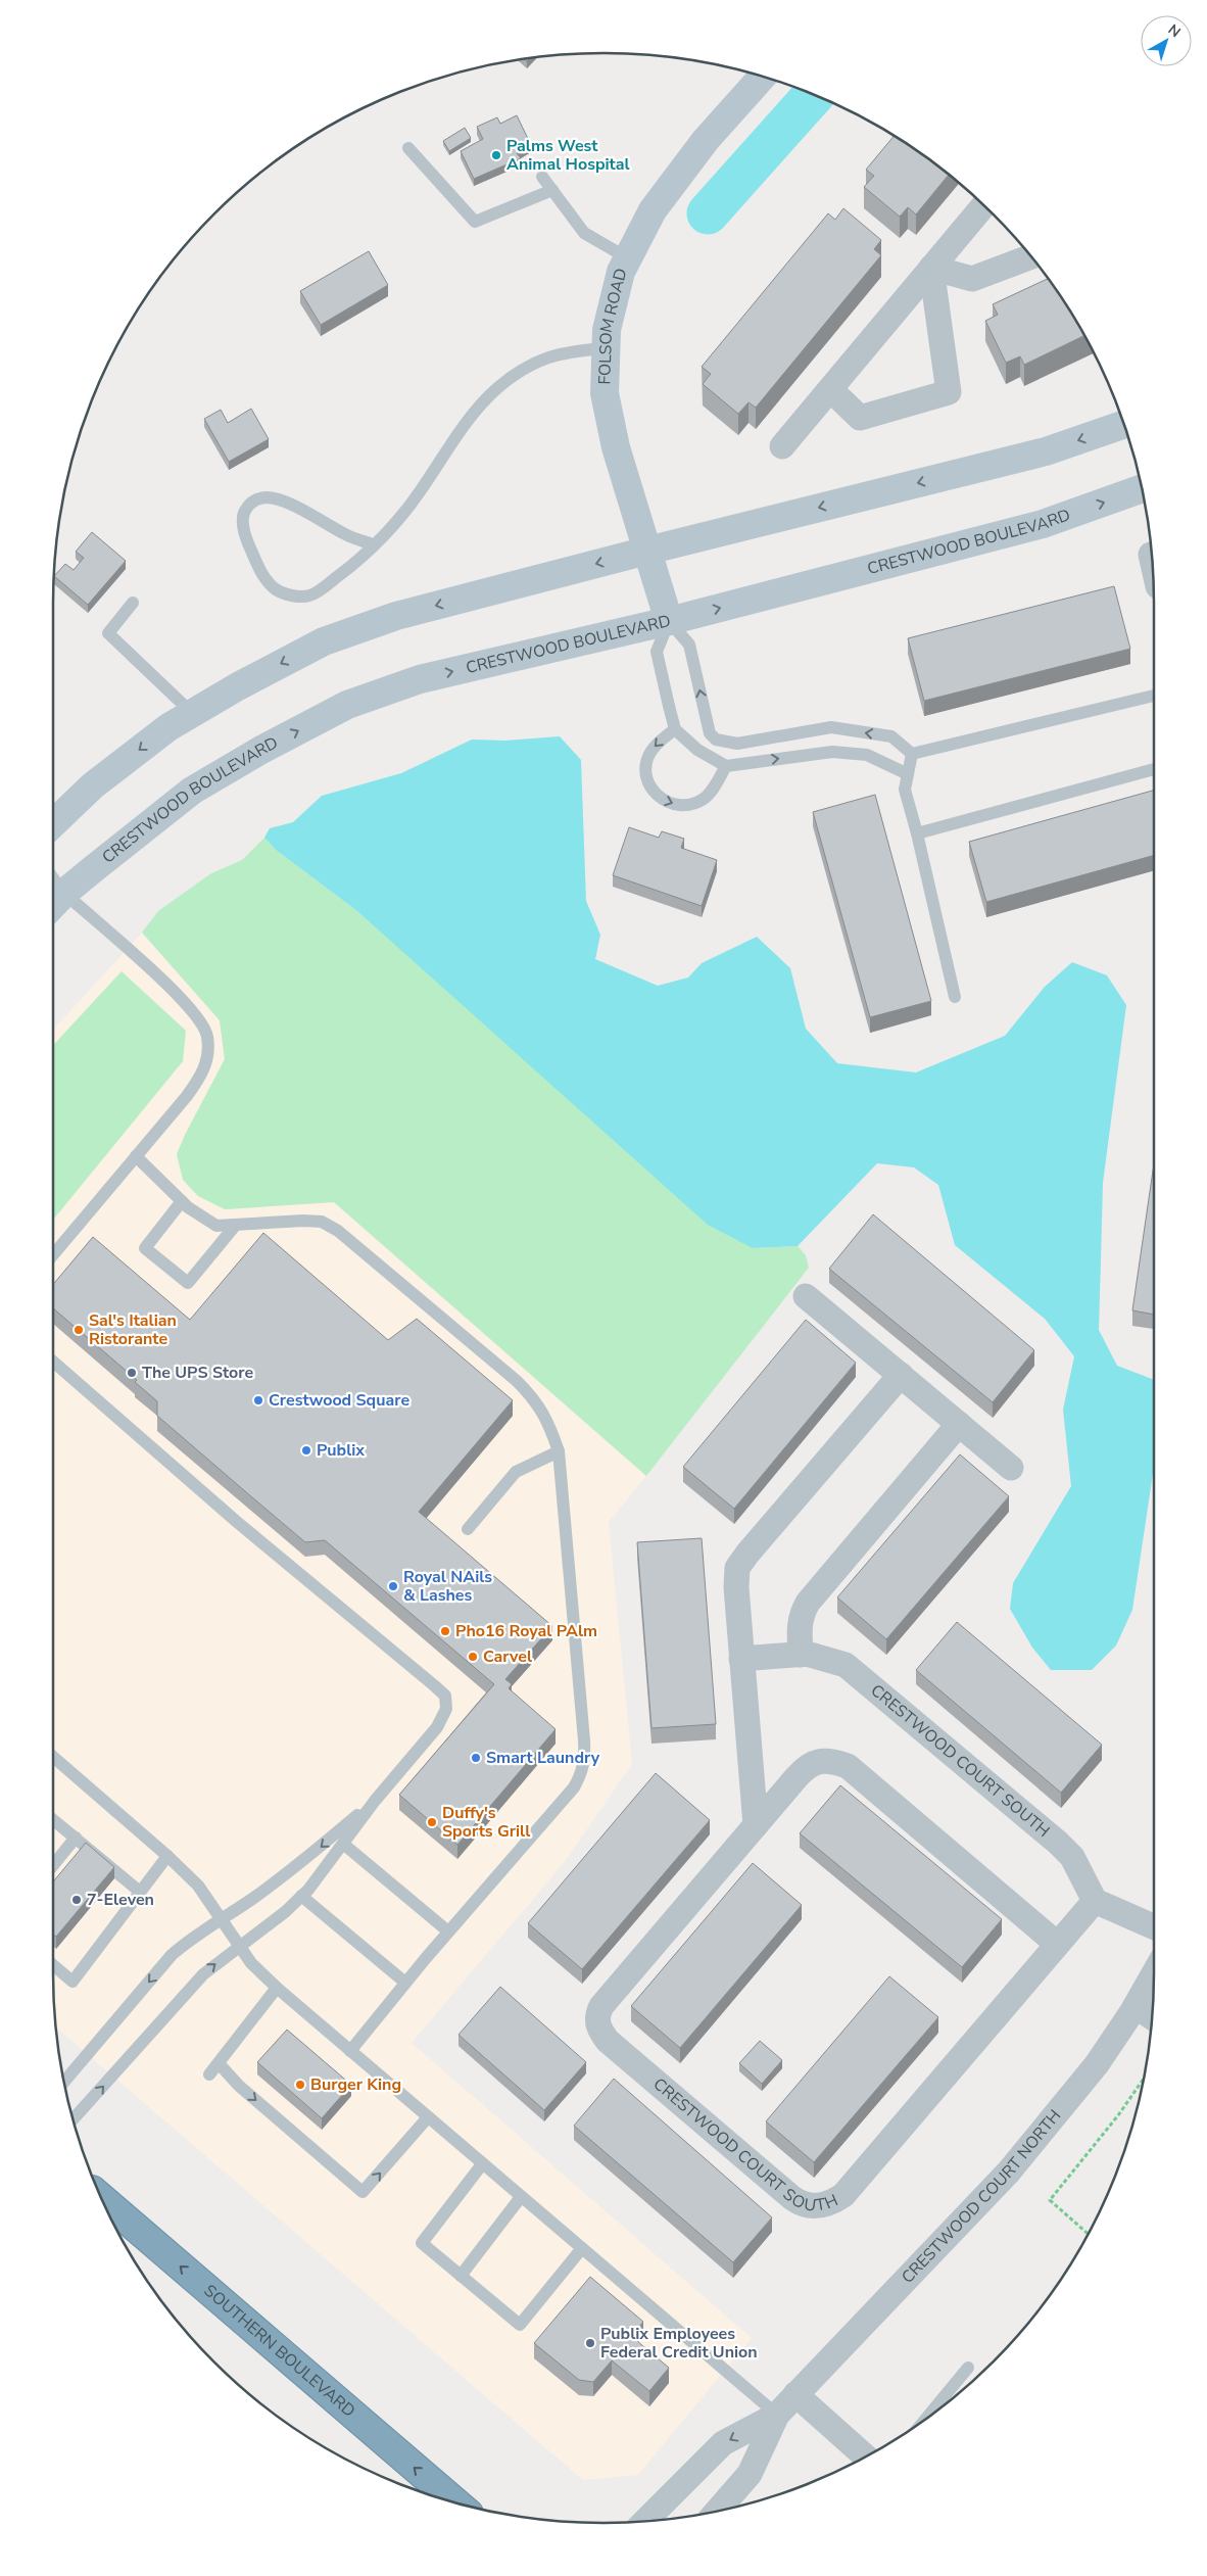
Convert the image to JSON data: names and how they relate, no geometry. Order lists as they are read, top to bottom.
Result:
{
  "streets": {
    "highway": ["SOUTHERN BOULEVARD"],
    "main road": ["FOLSOM ROAD", "CRESTWOOD BOULEVARD"],
    "street": ["CRESTWOOD COURT SOUTH", "CRESTWOOD COURT NORTH"]
  },
  "crossings": [
    ["FOLSOM ROAD", "CRESTWOOD BOULEVARD"]
  ],
  "one_way": ["SOUTHERN BOULEVARD"],
  "places": [
    "Palms West Animal Hospital",
    "Sal's Italian Ristorante",
    "The UPS Store",
    "Crestwood Square",
    "Publix",
    "Royal NAils & Lashes",
    "Pho16 Royal PAlm",
    "Carvel",
    "Smart Laundry",
    "Duffy's Sports Grill",
    "7-Eleven",
    "Burger King",
    "Publix Employees Federal Credit Union"
  ],
  "north": "top right"
}
